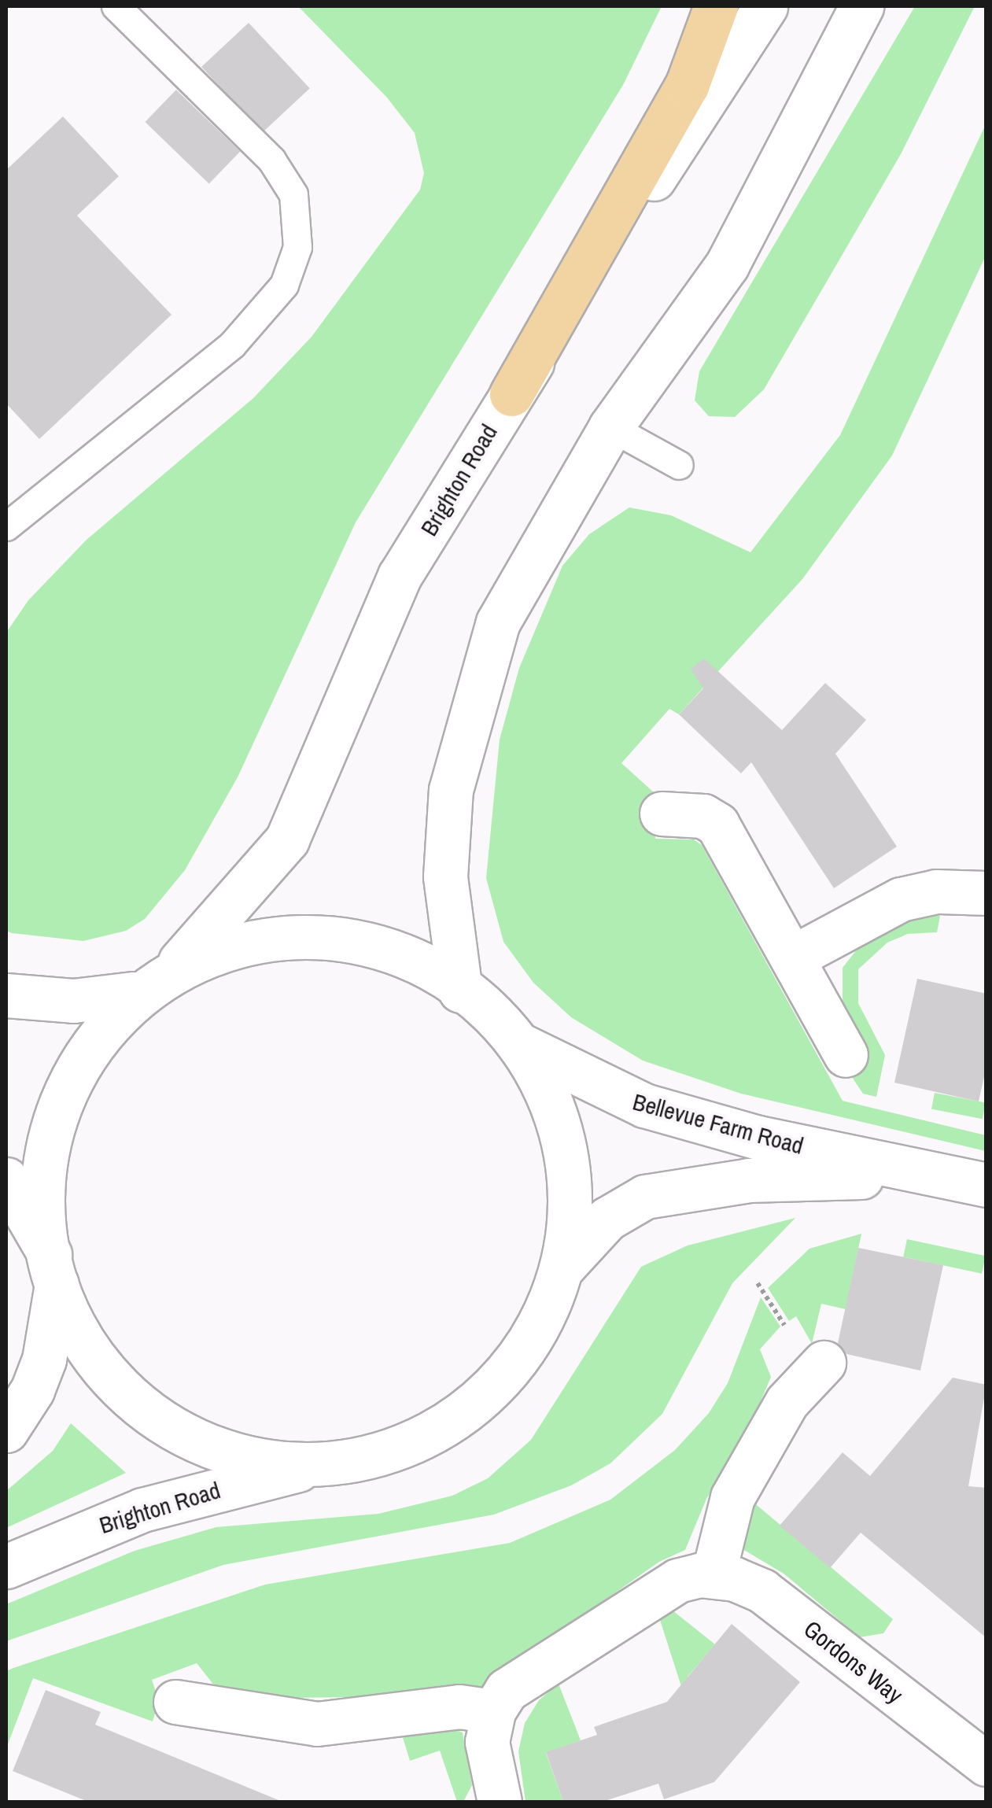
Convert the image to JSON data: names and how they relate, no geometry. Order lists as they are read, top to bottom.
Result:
{
  "streets": {
    "street": ["Brighton Road", "Bellevue Farm Road", "Gordons Way"]
  },
  "crossings": [
    ["Brighton Road", "Bellevue Farm Road"]
  ]
}
